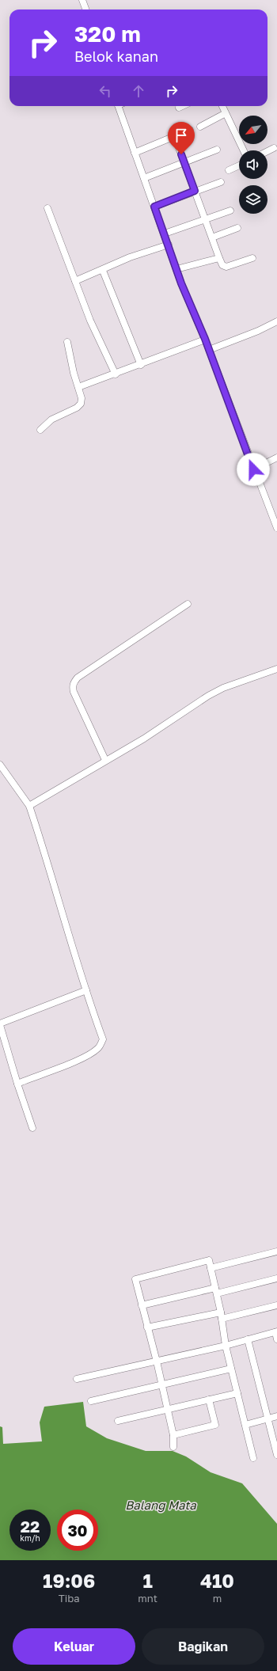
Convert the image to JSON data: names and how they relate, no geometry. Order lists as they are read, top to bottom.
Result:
{
  "water": ["Balang Mata"],
  "north": "bottom left",
  "page": {
    "turn": ["320 m", "Belok kanan"],
    "speed": "22 km/h",
    "limit": "30",
    "eta": [
      "19:06",
      "Tiba",
      "1",
      "mnt",
      "410",
      "m"
    ],
    "buttons": ["Keluar", "Bagikan"]
  }
}
